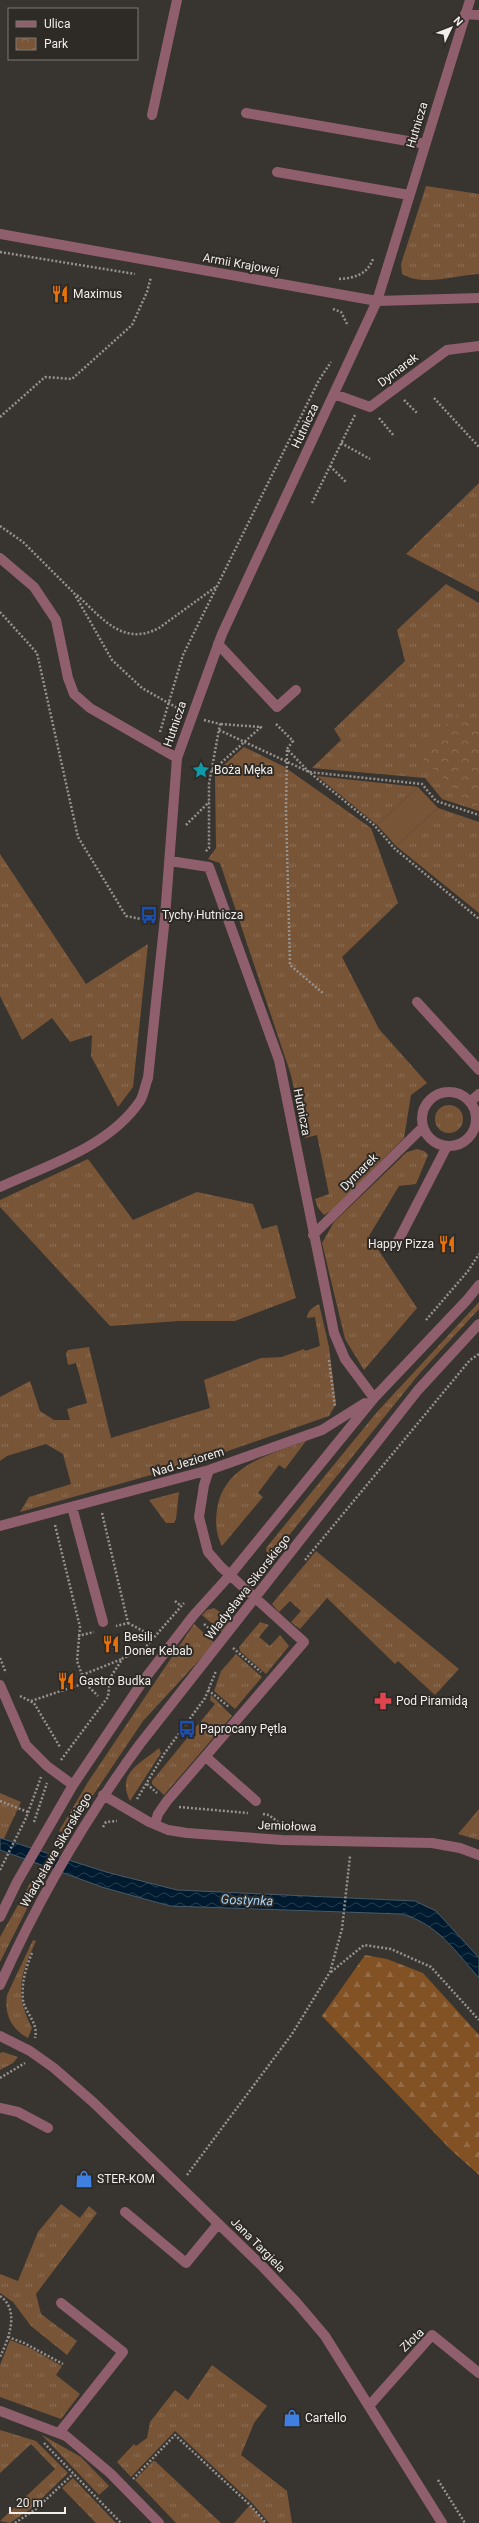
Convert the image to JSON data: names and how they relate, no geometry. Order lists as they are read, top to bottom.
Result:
{
  "streets": {
    "street": [
      "Hutnicza",
      "Armii Krajowej",
      "Dymarek",
      "Nad Jeziorem",
      "Władysława Sikorskiego",
      "Jemiołowa",
      "Jana Targiela",
      "Złota"
    ]
  },
  "crossings": [
    ["Hutnicza", "Armii Krajowej"],
    ["Hutnicza", "Dymarek"],
    ["Hutnicza", "Nad Jeziorem"],
    ["Hutnicza", "Władysława Sikorskiego"],
    ["Nad Jeziorem", "Władysława Sikorskiego"],
    ["Władysława Sikorskiego", "Jemiołowa"],
    ["Jana Targiela", "Złota"]
  ],
  "water": ["Gostynka"],
  "places": {
    "restaurant": [
      "Maximus",
      "Happy Pizza",
      "Besili Doner Kebab",
      "Gastro Budka"
    ],
    "place": ["Boża Męka"],
    "bus stop": ["Tychy Hutnicza", "Paprocany Pętla"],
    "pharmacy": ["Pod Piramidą"],
    "shop": ["STER-KOM", "Cartello"]
  },
  "legend": ["Ulica", "Park"],
  "scale_bar": "20 m",
  "north": "top right"
}
